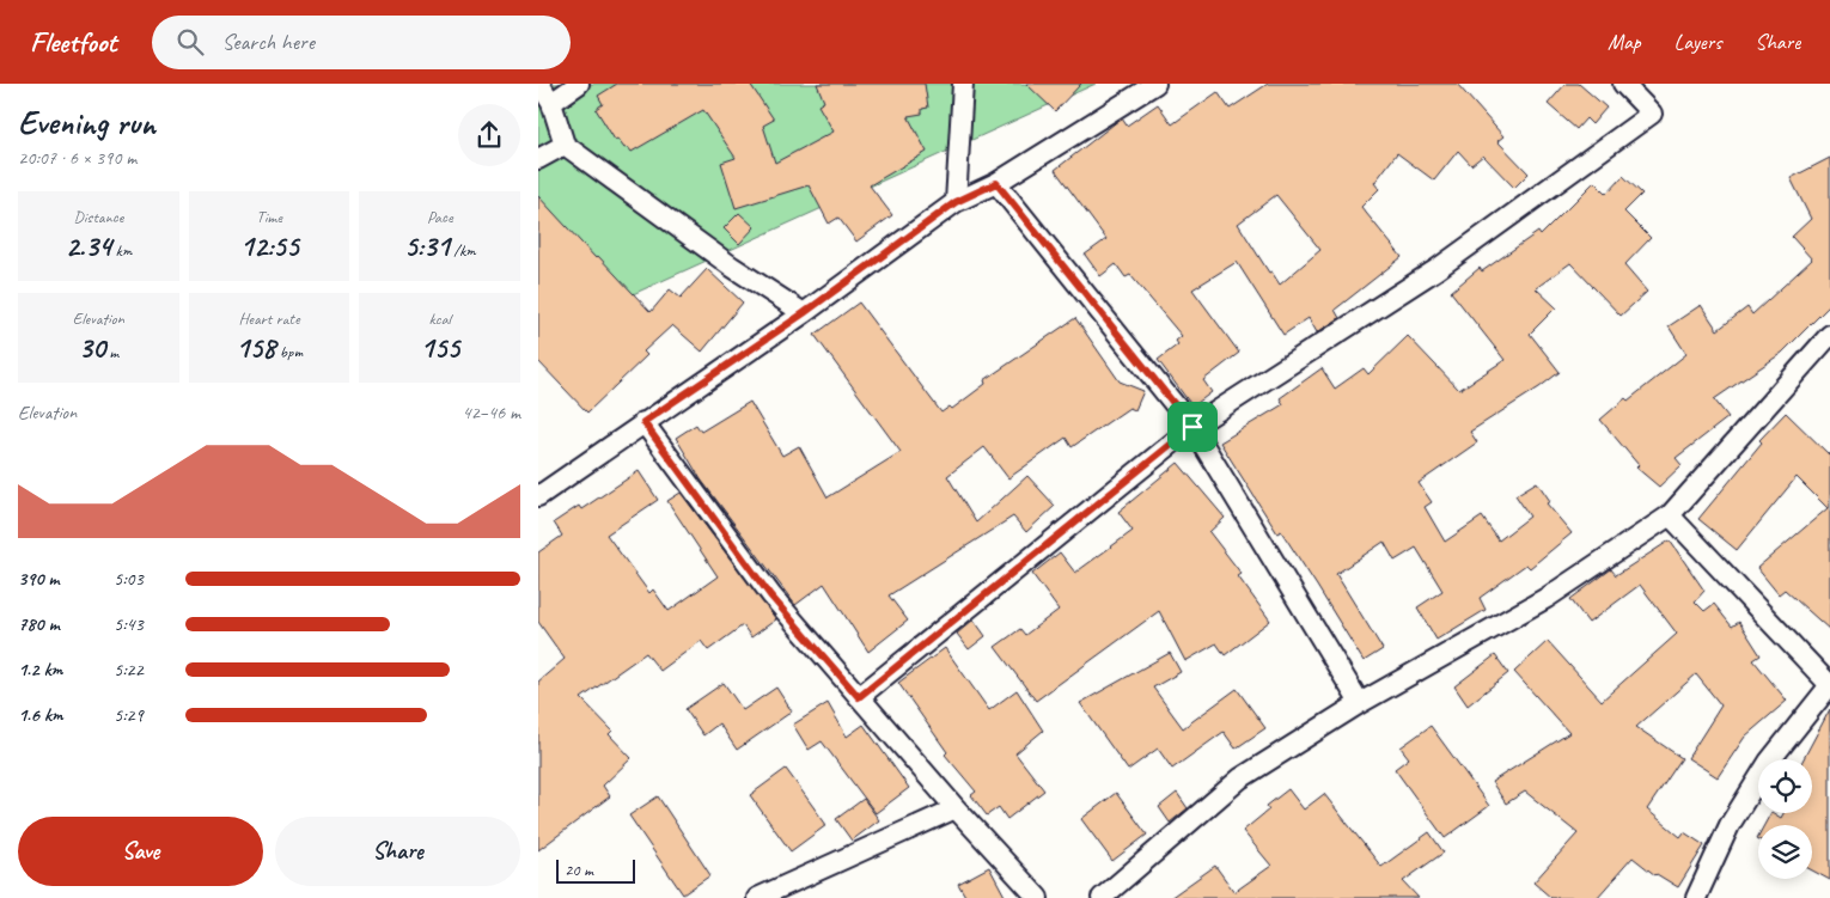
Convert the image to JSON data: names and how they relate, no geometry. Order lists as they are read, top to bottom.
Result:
{
  "scale_bar": "20 m",
  "page": {
    "header": "Fleetfoot",
    "search": "Search here",
    "nav": ["Map", "Layers", "Share"],
    "heading": ["Evening run", "20:07 · 6 × 390 m"],
    "stats": [
      ["Distance", "2.34 km"],
      ["Time", "12:55"],
      ["Pace", "5:31 /km"],
      ["Elevation", "30 m"],
      ["Heart rate", "158 bpm"],
      ["kcal", "155"]
    ],
    "chart": ["Elevation", "42–46 m"],
    "list": [
      {
        "name": "390 m",
        "note": "5:03"
      },
      {
        "name": "780 m",
        "note": "5:43"
      },
      {
        "name": "1.2 km",
        "note": "5:22"
      },
      {
        "name": "1.6 km",
        "note": "5:29"
      }
    ],
    "buttons": ["Save", "Share"],
    "scale": "20 m"
  }
}
